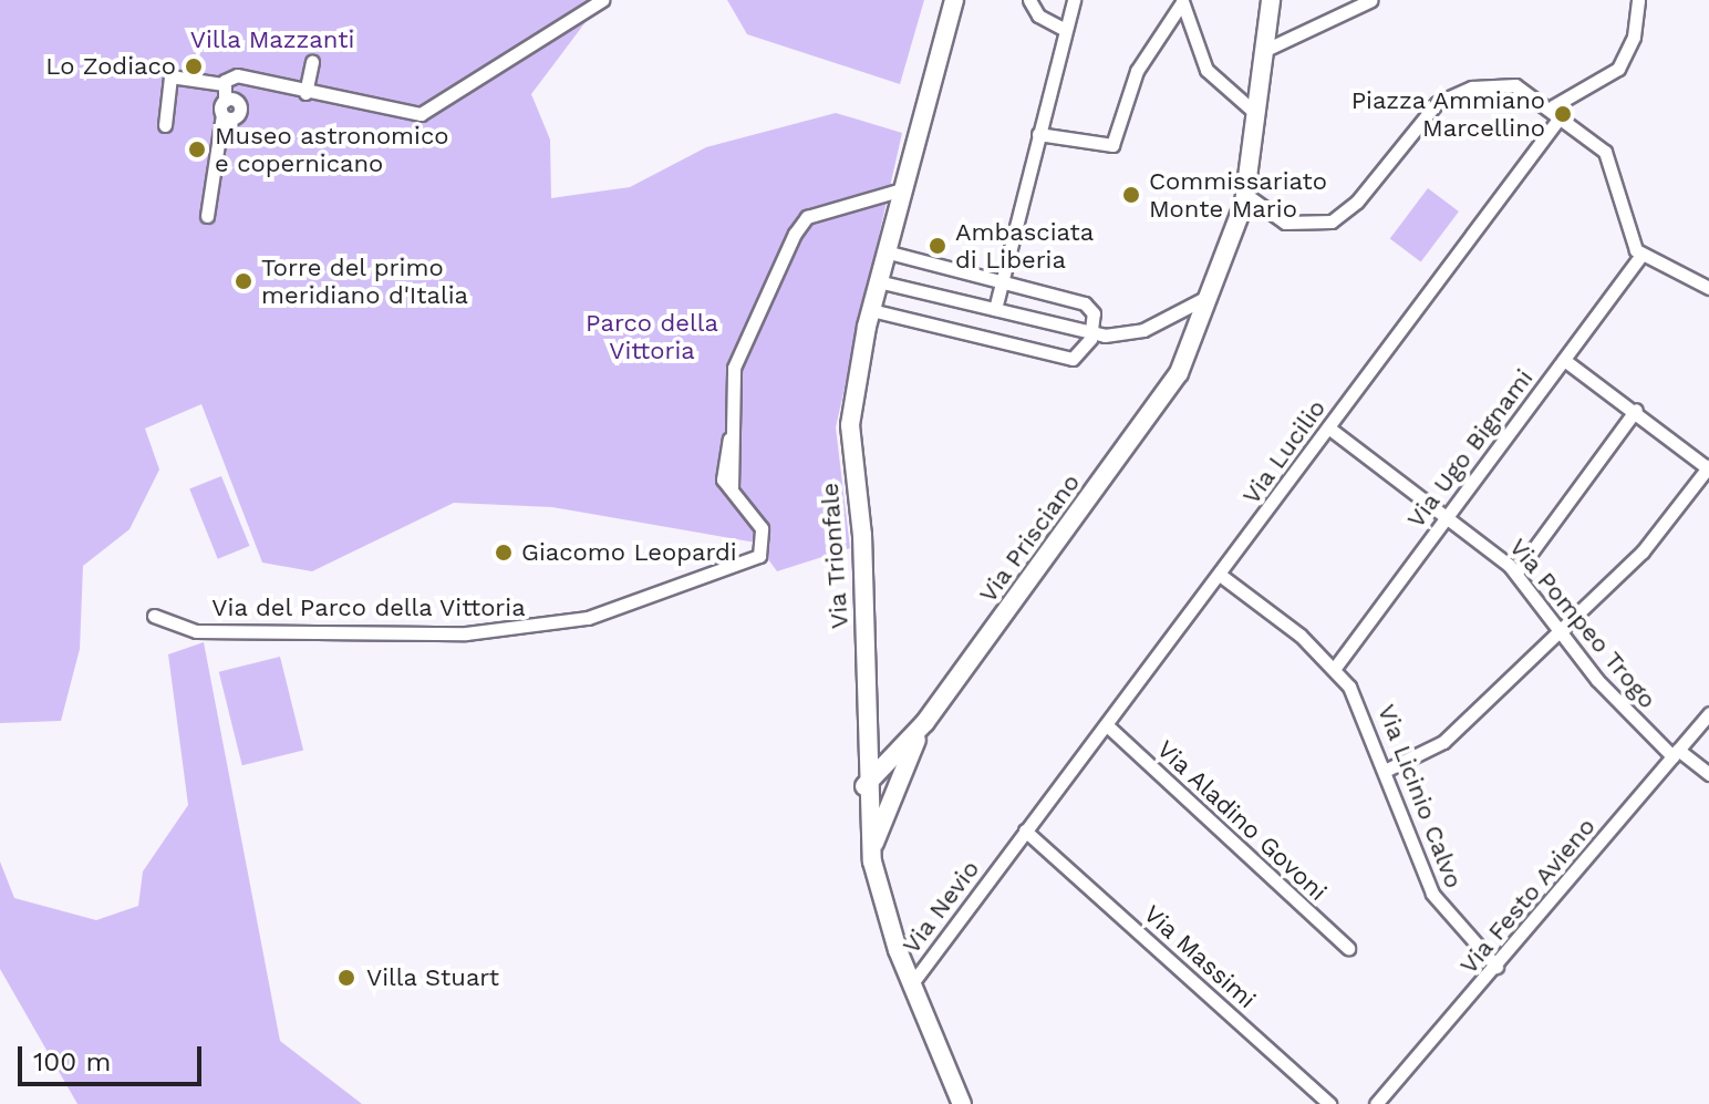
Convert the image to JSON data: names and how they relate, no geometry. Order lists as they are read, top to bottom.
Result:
{
  "streets": {
    "main road": ["Via Prisciano", "Via Trionfale"],
    "street": [
      "Via Ugo Bignami",
      "Via Lucilio",
      "Via del Parco della Vittoria",
      "Via Pompeo Trogo",
      "Via Licinio Calvo",
      "Via Aladino Govoni",
      "Via Festo Avieno",
      "Via Nevio",
      "Via Massimi"
    ]
  },
  "crossings": [
    ["Via Ugo Bignami", "Via Pompeo Trogo"],
    ["Via Ugo Bignami", "Via Licinio Calvo"],
    ["Via Lucilio", "Via Pompeo Trogo"],
    ["Via Lucilio", "Via Licinio Calvo"],
    ["Via Lucilio", "Via Aladino Govoni"],
    ["Via Lucilio", "Via Nevio"],
    ["Via Lucilio", "Via Massimi"],
    ["Via Prisciano", "Via Trionfale"],
    ["Via Trionfale", "Via del Parco della Vittoria"],
    ["Via Trionfale", "Via Nevio"],
    ["Via Pompeo Trogo", "Via Festo Avieno"],
    ["Via Licinio Calvo", "Via Festo Avieno"],
    ["Via Nevio", "Via Massimi"]
  ],
  "parks": ["Villa Mazzanti", "Parco della Vittoria"],
  "places": [
    "Lo Zodiaco",
    "Piazza Ammiano Marcellino",
    "Museo astronomico e copernicano",
    "Commissariato Monte Mario",
    "Ambasciata di Liberia",
    "Torre del primo meridiano d'Italia",
    "Giacomo Leopardi",
    "Villa Stuart"
  ],
  "scale_bar": "100 m"
}
